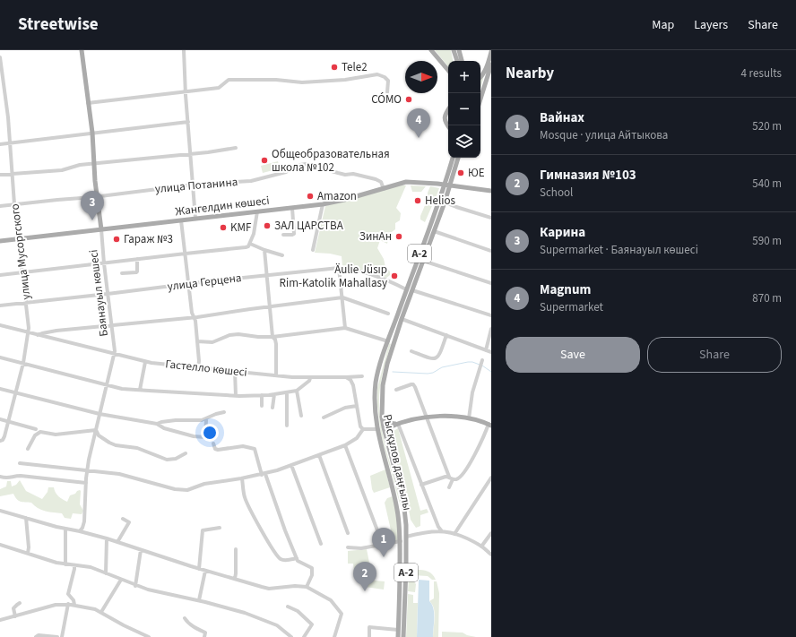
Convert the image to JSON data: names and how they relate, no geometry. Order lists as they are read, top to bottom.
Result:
{
  "streets": {
    "main road": [
      "Жангелдин көшесі",
      "A-2",
      "Баянауыл көшесі",
      "Рысқұлов даңғылы"
    ],
    "street": [
      "улица Потанина",
      "улица Мусоргского",
      "улица Герцена",
      "Гастелло көшесі"
    ]
  },
  "crossings": [
    ["улица Потанина", "Жангелдин көшесі"],
    ["улица Потанина", "улица Мусоргского"],
    ["улица Потанина", "Баянауыл көшесі"],
    ["Жангелдин көшесі", "улица Мусоргского"],
    ["Жангелдин көшесі", "Баянауыл көшесі"],
    ["Жангелдин көшесі", "Рысқұлов даңғылы"],
    ["улица Мусоргского", "улица Герцена"],
    ["улица Мусоргского", "Гастелло көшесі"],
    ["улица Герцена", "Баянауыл көшесі"],
    ["улица Герцена", "Рысқұлов даңғылы"],
    ["Баянауыл көшесі", "Гастелло көшесі"]
  ],
  "places": [
    "Tele2",
    "CÓMO",
    "Общеобразовательная школа №102",
    "ЮЕ",
    "Amazon",
    "Helios",
    "ЗАЛ ЦАРСТВА",
    "KMF",
    "ЗинАн",
    "Гараж №3",
    "Äulie Jüsıp Rim-Katolik Mahallasy"
  ],
  "north": "right",
  "page": {
    "header": "Streetwise",
    "nav": ["Map", "Layers", "Share"],
    "heading": ["Nearby", "4 results"],
    "map_buttons": ["+", "−"],
    "list": [
      {
        "mark": "1",
        "name": "Вайнах",
        "note": "Mosque · улица Айтыкова",
        "value": "520 m"
      },
      {
        "mark": "2",
        "name": "Гимназия №103",
        "note": "School",
        "value": "540 m"
      },
      {
        "mark": "3",
        "name": "Карина",
        "note": "Supermarket · Баянауыл көшесі",
        "value": "590 m"
      },
      {
        "mark": "4",
        "name": "Magnum",
        "note": "Supermarket",
        "value": "870 m"
      }
    ],
    "pins": [
      "4",
      "3",
      "1",
      "2"
    ],
    "buttons": ["Save", "Share"]
  }
}
